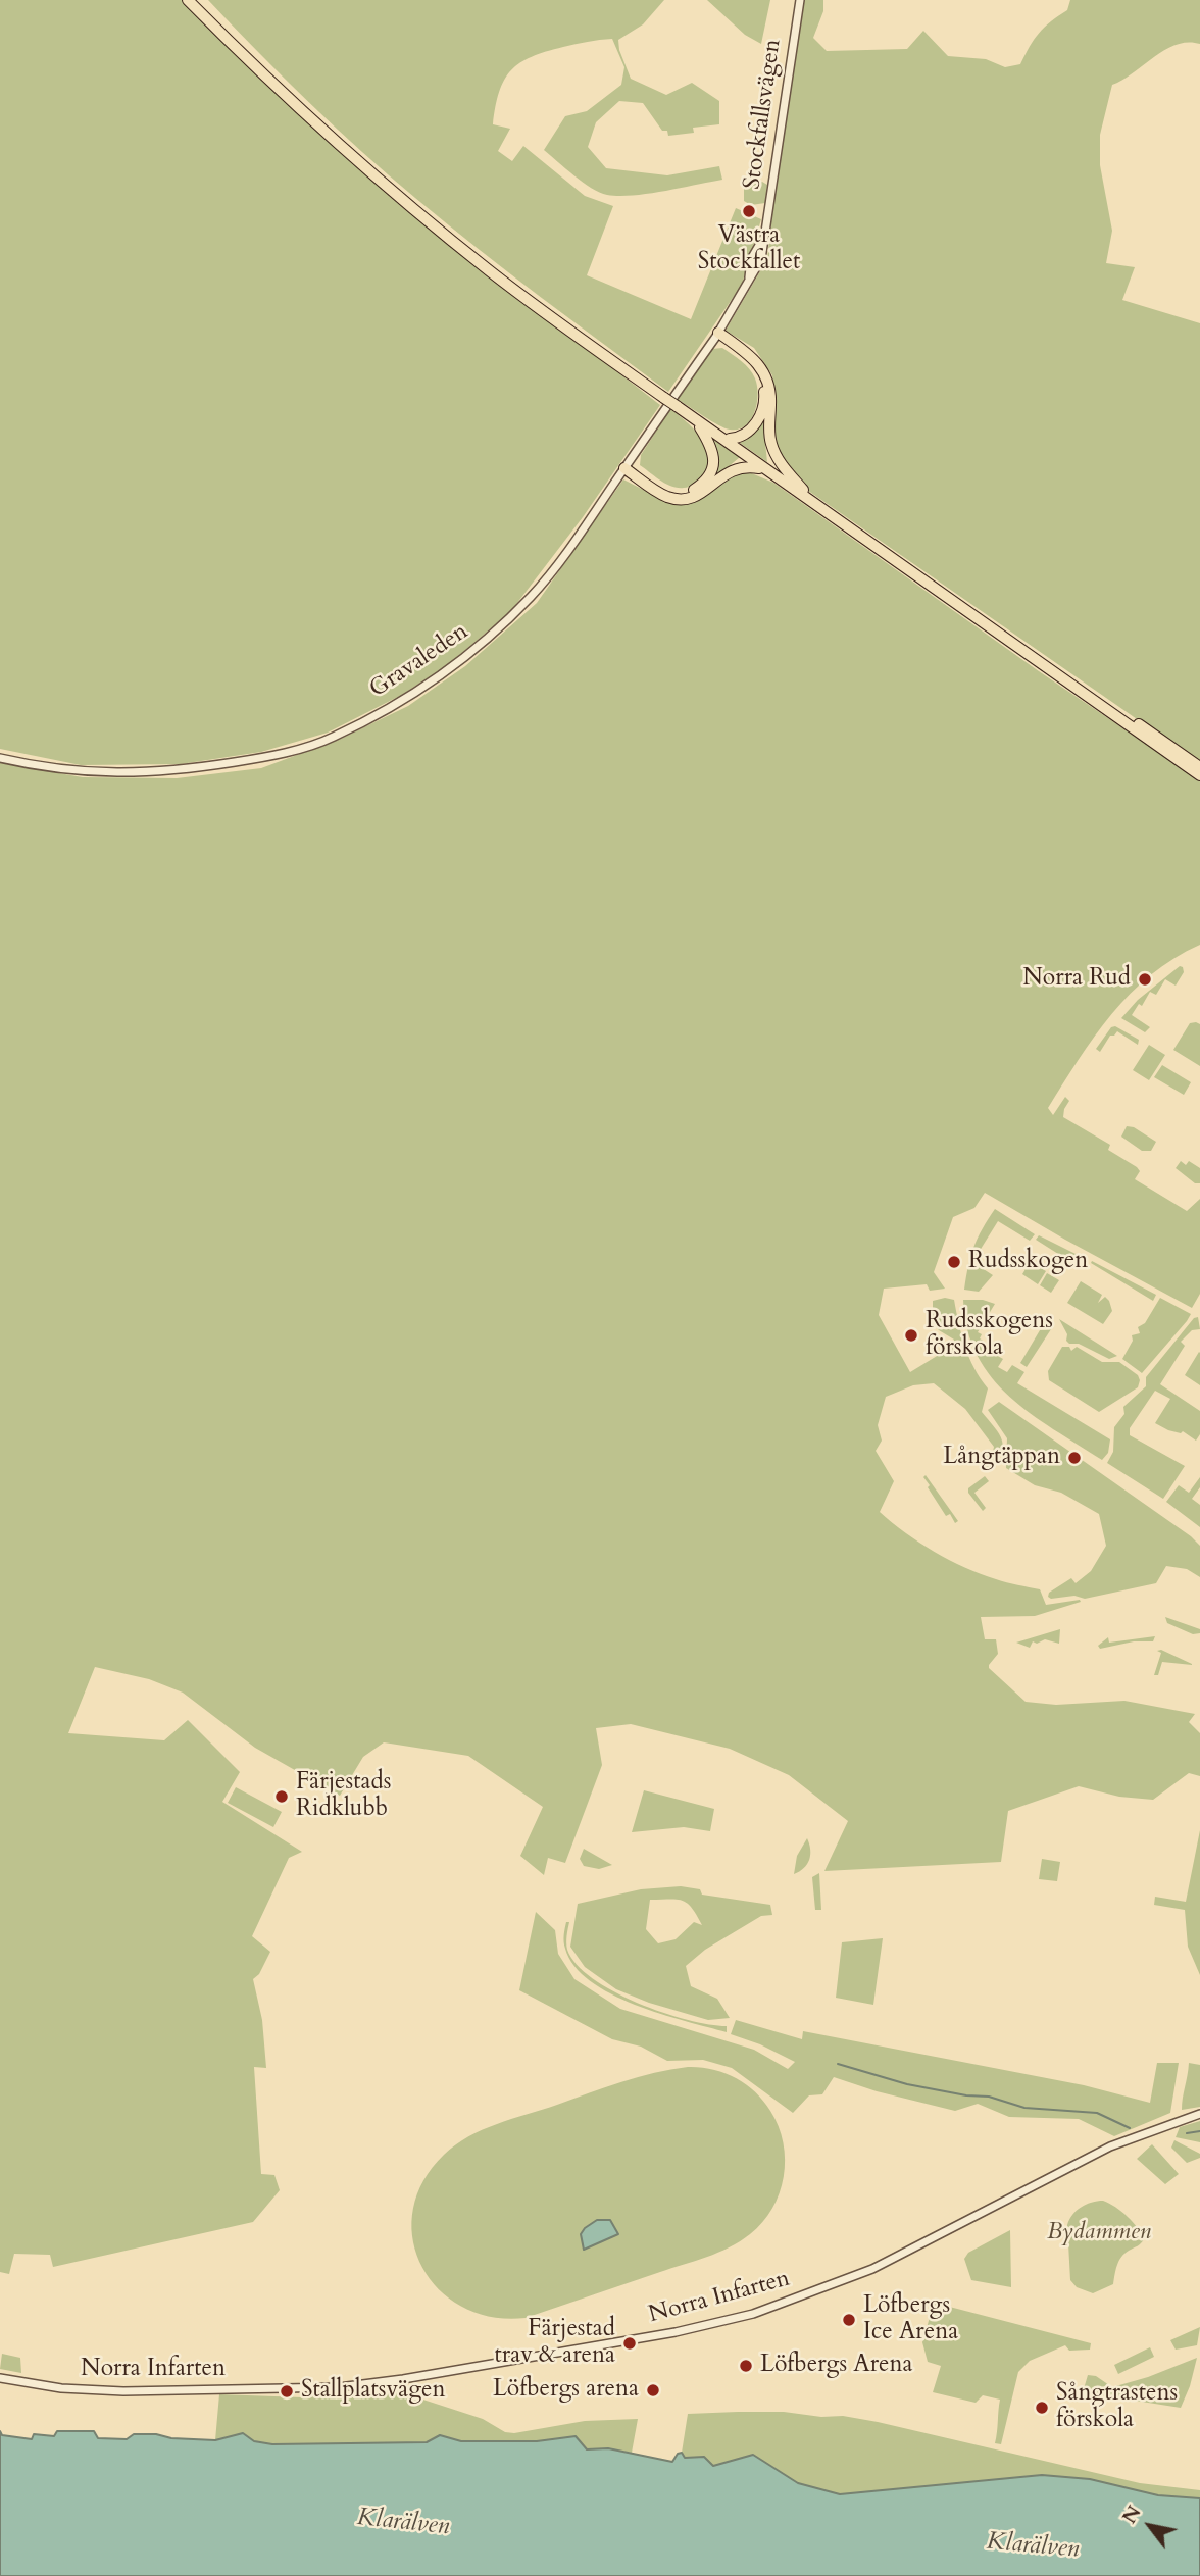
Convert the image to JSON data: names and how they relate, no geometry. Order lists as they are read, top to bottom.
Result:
{
  "streets": {
    "street": ["Stockfallsvägen", "Gravaleden", "Norra Infarten"]
  },
  "crossings": [
    ["Stockfallsvägen", "Gravaleden"]
  ],
  "water": ["Klarälven"],
  "parks": ["Bydammen"],
  "places": [
    "Västra Stockfallet",
    "Norra Rud",
    "Rudsskogen",
    "Rudsskogens förskola",
    "Långtäppan",
    "Färjestads Ridklubb",
    "Löfbergs Ice Arena",
    "Färjestad trav & arena",
    "Löfbergs Arena",
    "Löfbergs arena",
    "Stallplatsvägen",
    "Sångtrastens förskola"
  ],
  "north": "top left"
}
